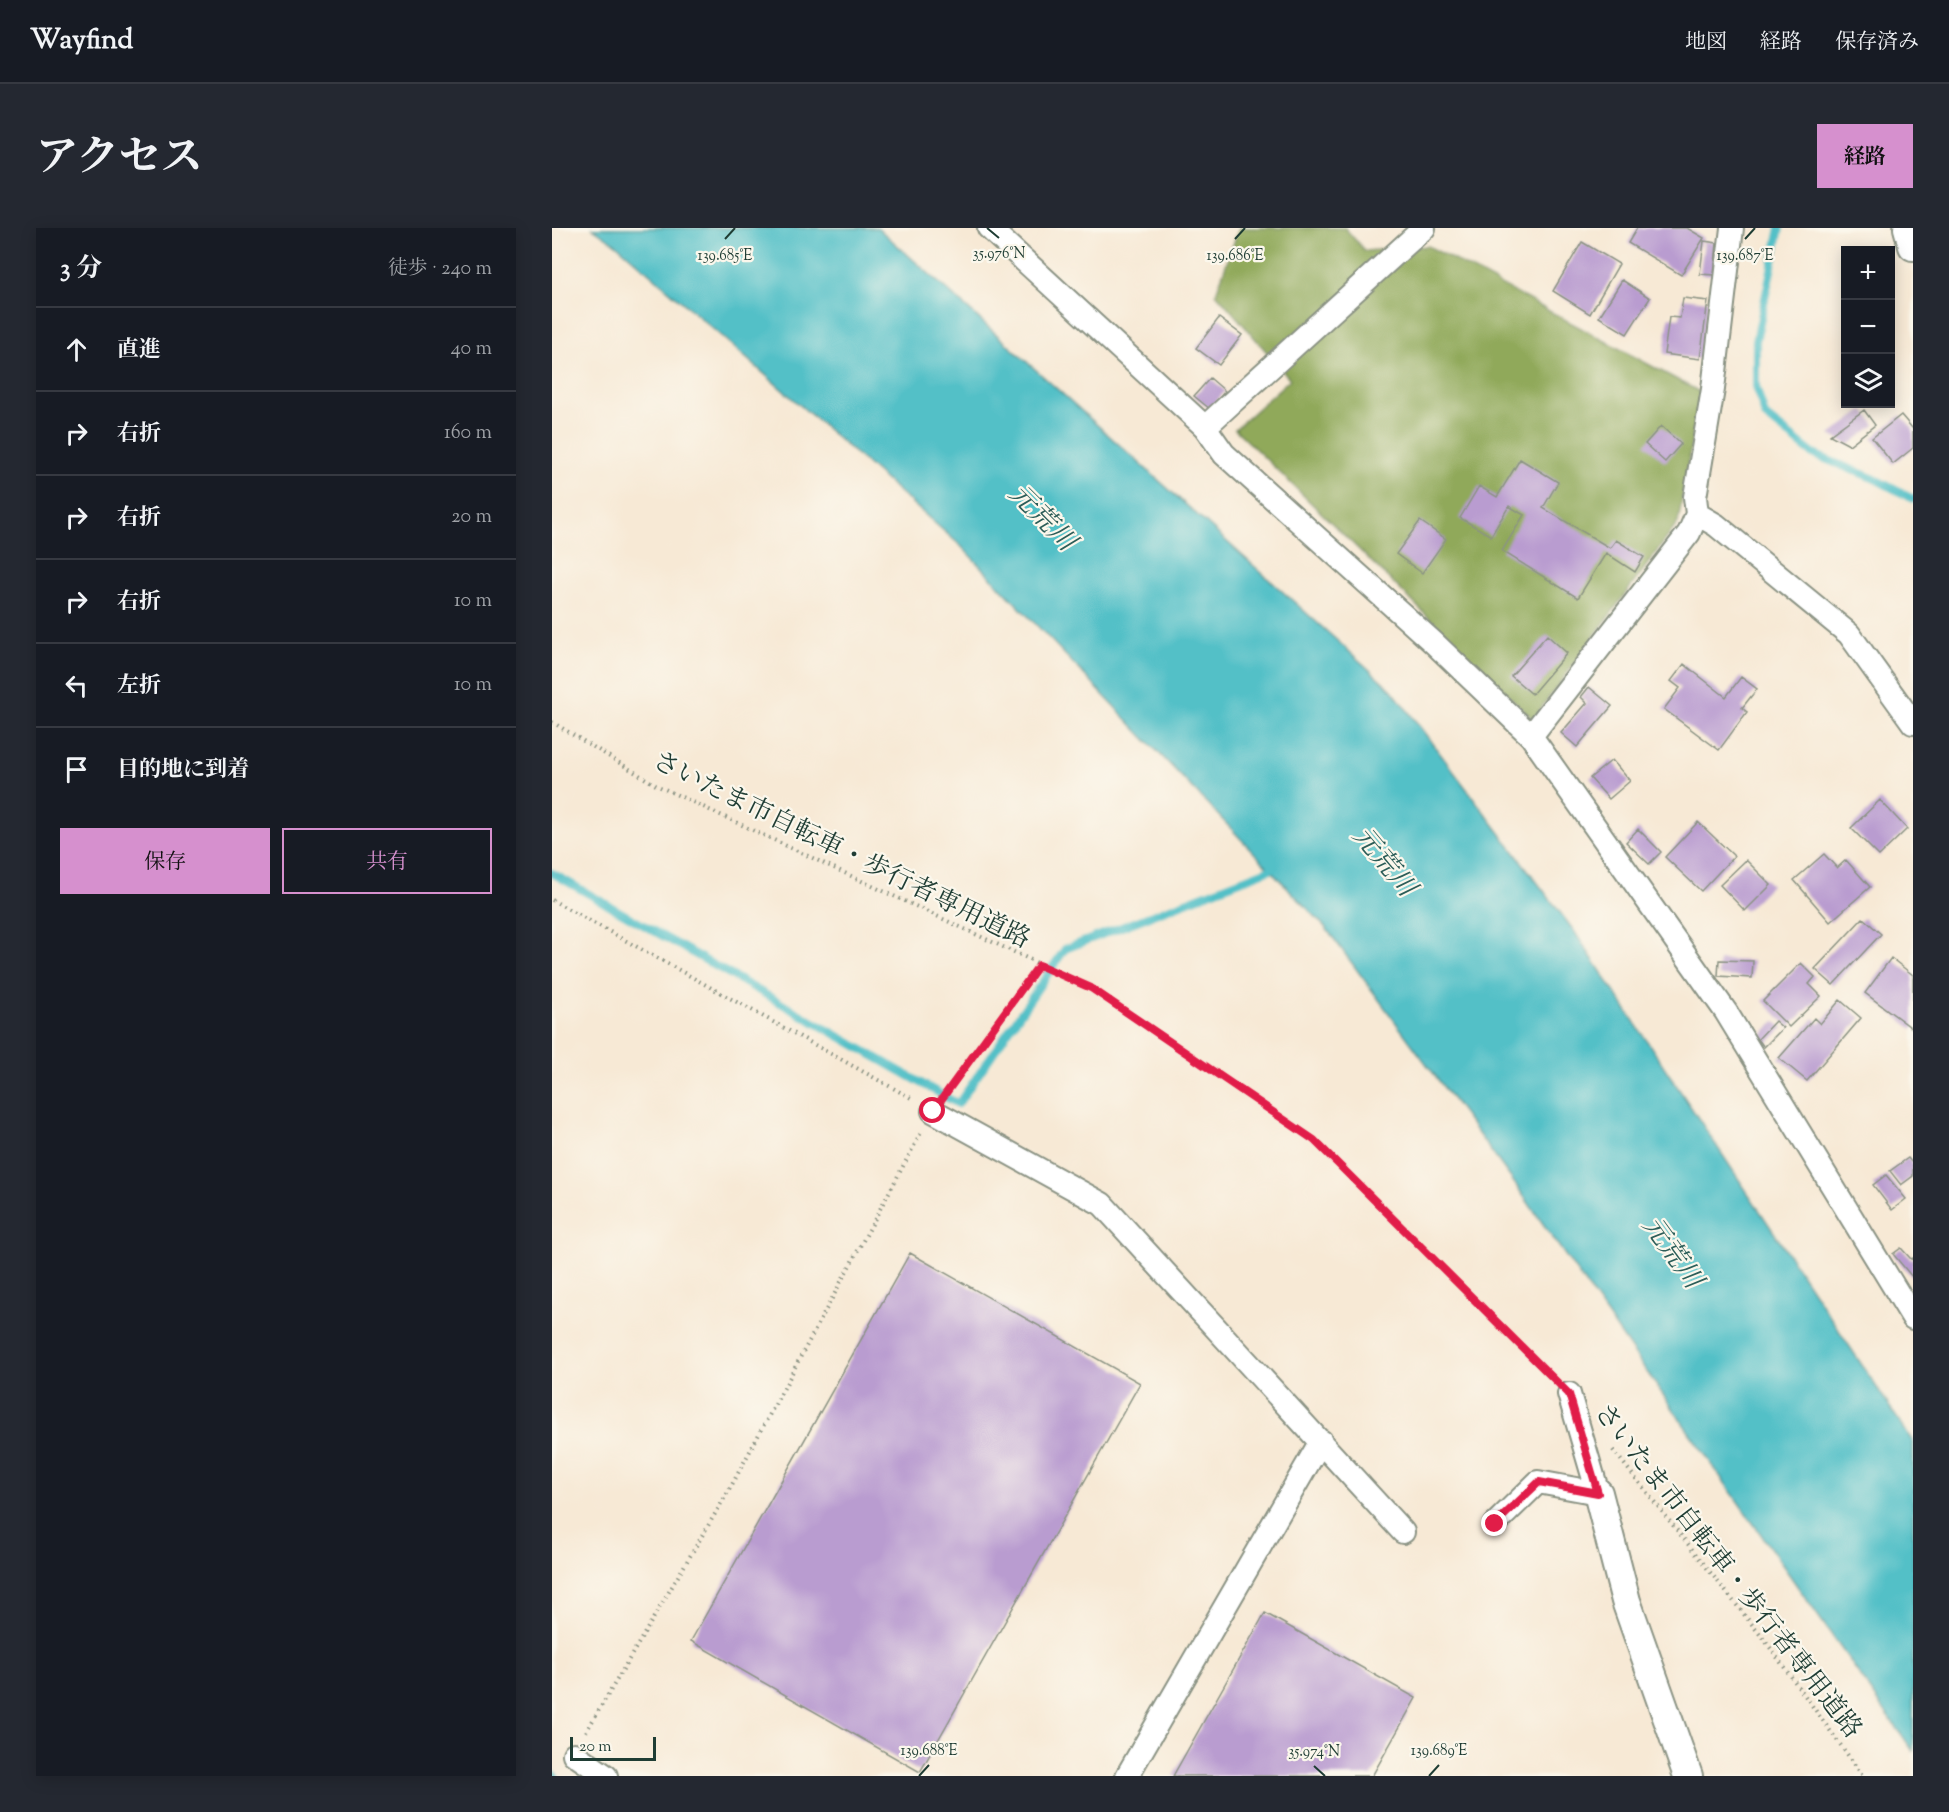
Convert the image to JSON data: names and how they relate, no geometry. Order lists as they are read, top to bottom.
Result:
{
  "streets": {
    "path": ["さいたま市自転車・歩行者専用道路"]
  },
  "water": ["元荒川"],
  "scale_bar": "20 m",
  "page": {
    "header": "Wayfind",
    "nav": ["地図", "経路", "保存済み"],
    "title": "アクセス",
    "buttons": [
      "経路",
      ["保存", "共有"]
    ],
    "heading": ["3 分", "徒歩 · 240 m"],
    "map_buttons": ["+", "−"],
    "list": [
      ["直進", "40 m"],
      ["右折", "160 m"],
      ["右折", "20 m"],
      ["右折", "10 m"],
      ["左折", "10 m"],
      "目的地に到着"
    ],
    "scale": "20 m"
  },
  "coordinates": [
    "35.976°N",
    "139.686°E",
    "139.687°E",
    "139.685°E",
    "139.688°E",
    "139.689°E",
    "35.974°N"
  ]
}
